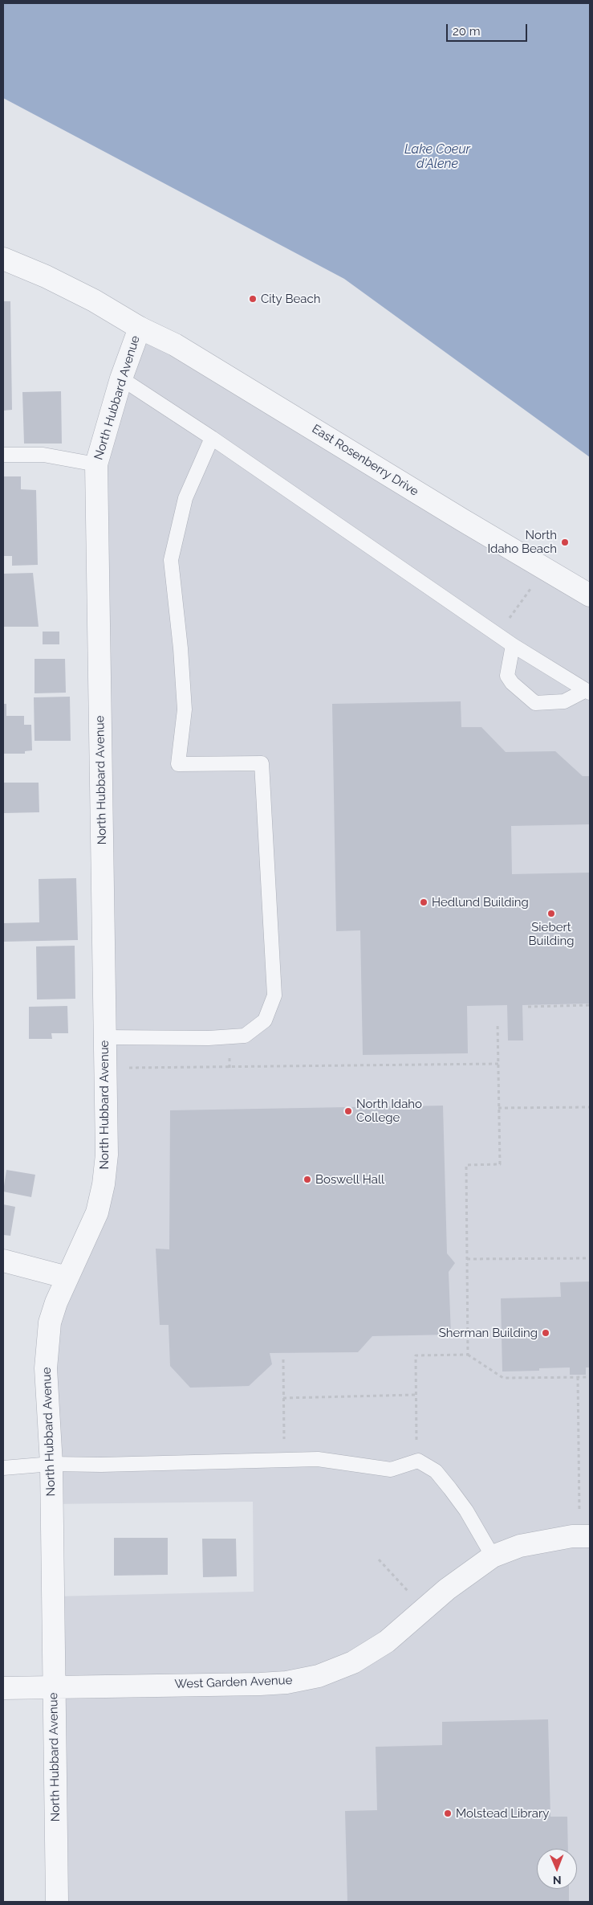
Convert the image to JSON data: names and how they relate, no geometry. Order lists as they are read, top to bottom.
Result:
{
  "streets": {
    "street": ["North Hubbard Avenue", "East Rosenberry Drive", "West Garden Avenue"]
  },
  "crossings": [
    ["North Hubbard Avenue", "East Rosenberry Drive"],
    ["North Hubbard Avenue", "West Garden Avenue"]
  ],
  "water": ["Lake Coeur d'Alene"],
  "places": [
    "City Beach",
    "North Idaho Beach",
    "Hedlund Building",
    "Siebert Building",
    "North Idaho College",
    "Boswell Hall",
    "Sherman Building",
    "Molstead Library"
  ],
  "scale_bar": "20 m",
  "north": "bottom"
}
